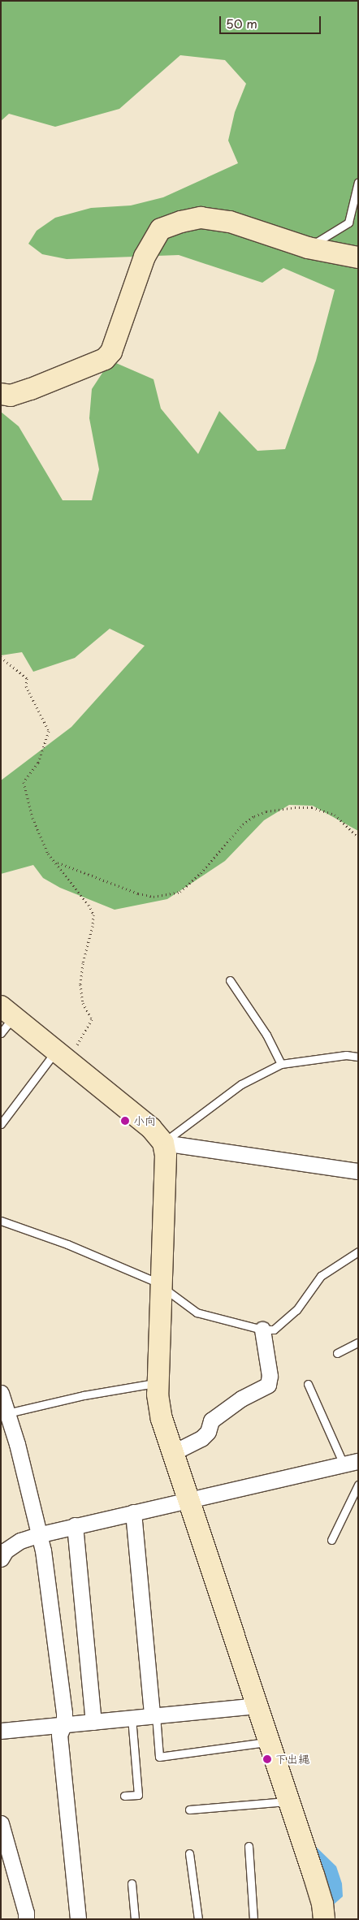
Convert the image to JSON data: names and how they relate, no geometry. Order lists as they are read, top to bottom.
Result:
{
  "places": ["小向", "下出縄"],
  "scale_bar": "50 m"
}
